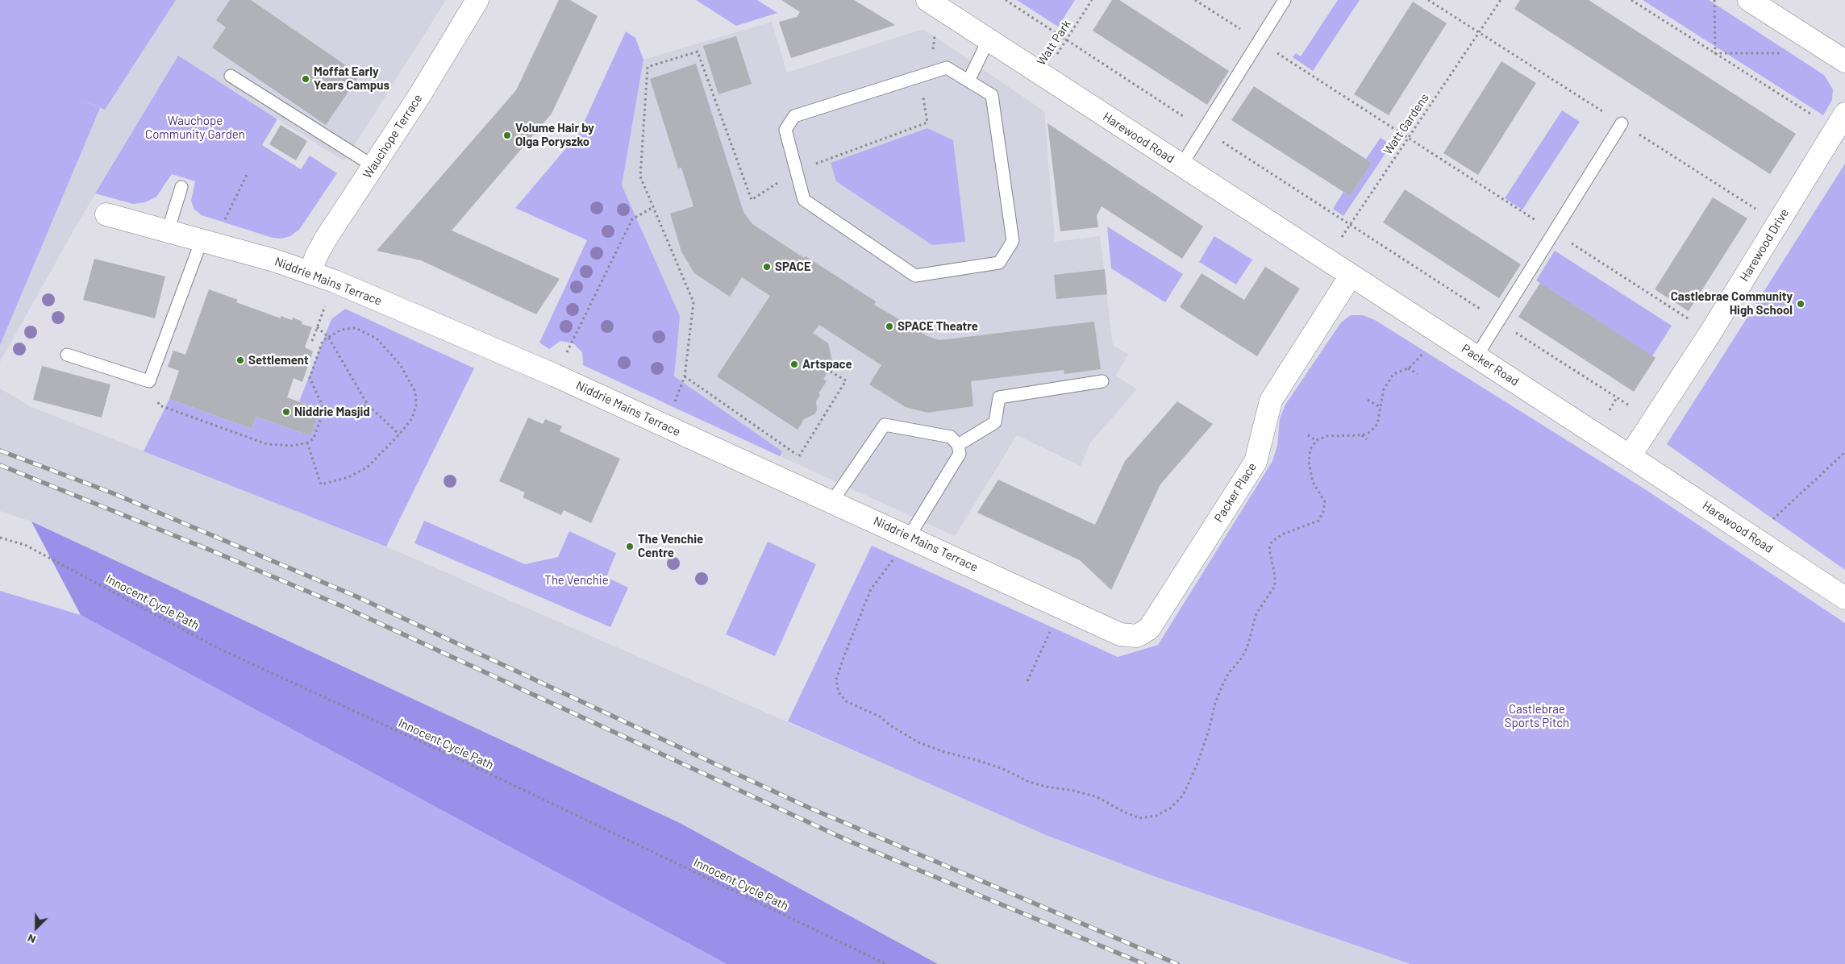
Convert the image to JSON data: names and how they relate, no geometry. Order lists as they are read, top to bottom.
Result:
{
  "streets": {
    "street": [
      "Wauchope Terrace",
      "Harewood Road",
      "Harewood Drive",
      "Niddrie Mains Terrace",
      "Packer Road",
      "Packer Place"
    ],
    "path": ["Watt Park", "Watt Gardens", "Innocent Cycle Path"]
  },
  "crossings": [
    ["Watt Park", "Harewood Road"],
    ["Watt Gardens", "Harewood Road"],
    ["Wauchope Terrace", "Niddrie Mains Terrace"],
    ["Harewood Road", "Harewood Drive"],
    ["Harewood Road", "Packer Road"],
    ["Harewood Road", "Packer Place"],
    ["Harewood Drive", "Packer Road"],
    ["Niddrie Mains Terrace", "Packer Place"],
    ["Packer Road", "Packer Place"]
  ],
  "parks": ["Wauchope Community Garden", "The Venchie", "Castlebrae Sports Pitch"],
  "places": [
    "Moffat Early Years Campus",
    "Volume Hair by Olga Poryszko",
    "SPACE",
    "Castlebrae Community High School",
    "SPACE Theatre",
    "Settlement",
    "Artspace",
    "Niddrie Masjid",
    "The Venchie Centre"
  ],
  "north": "bottom left"
}
